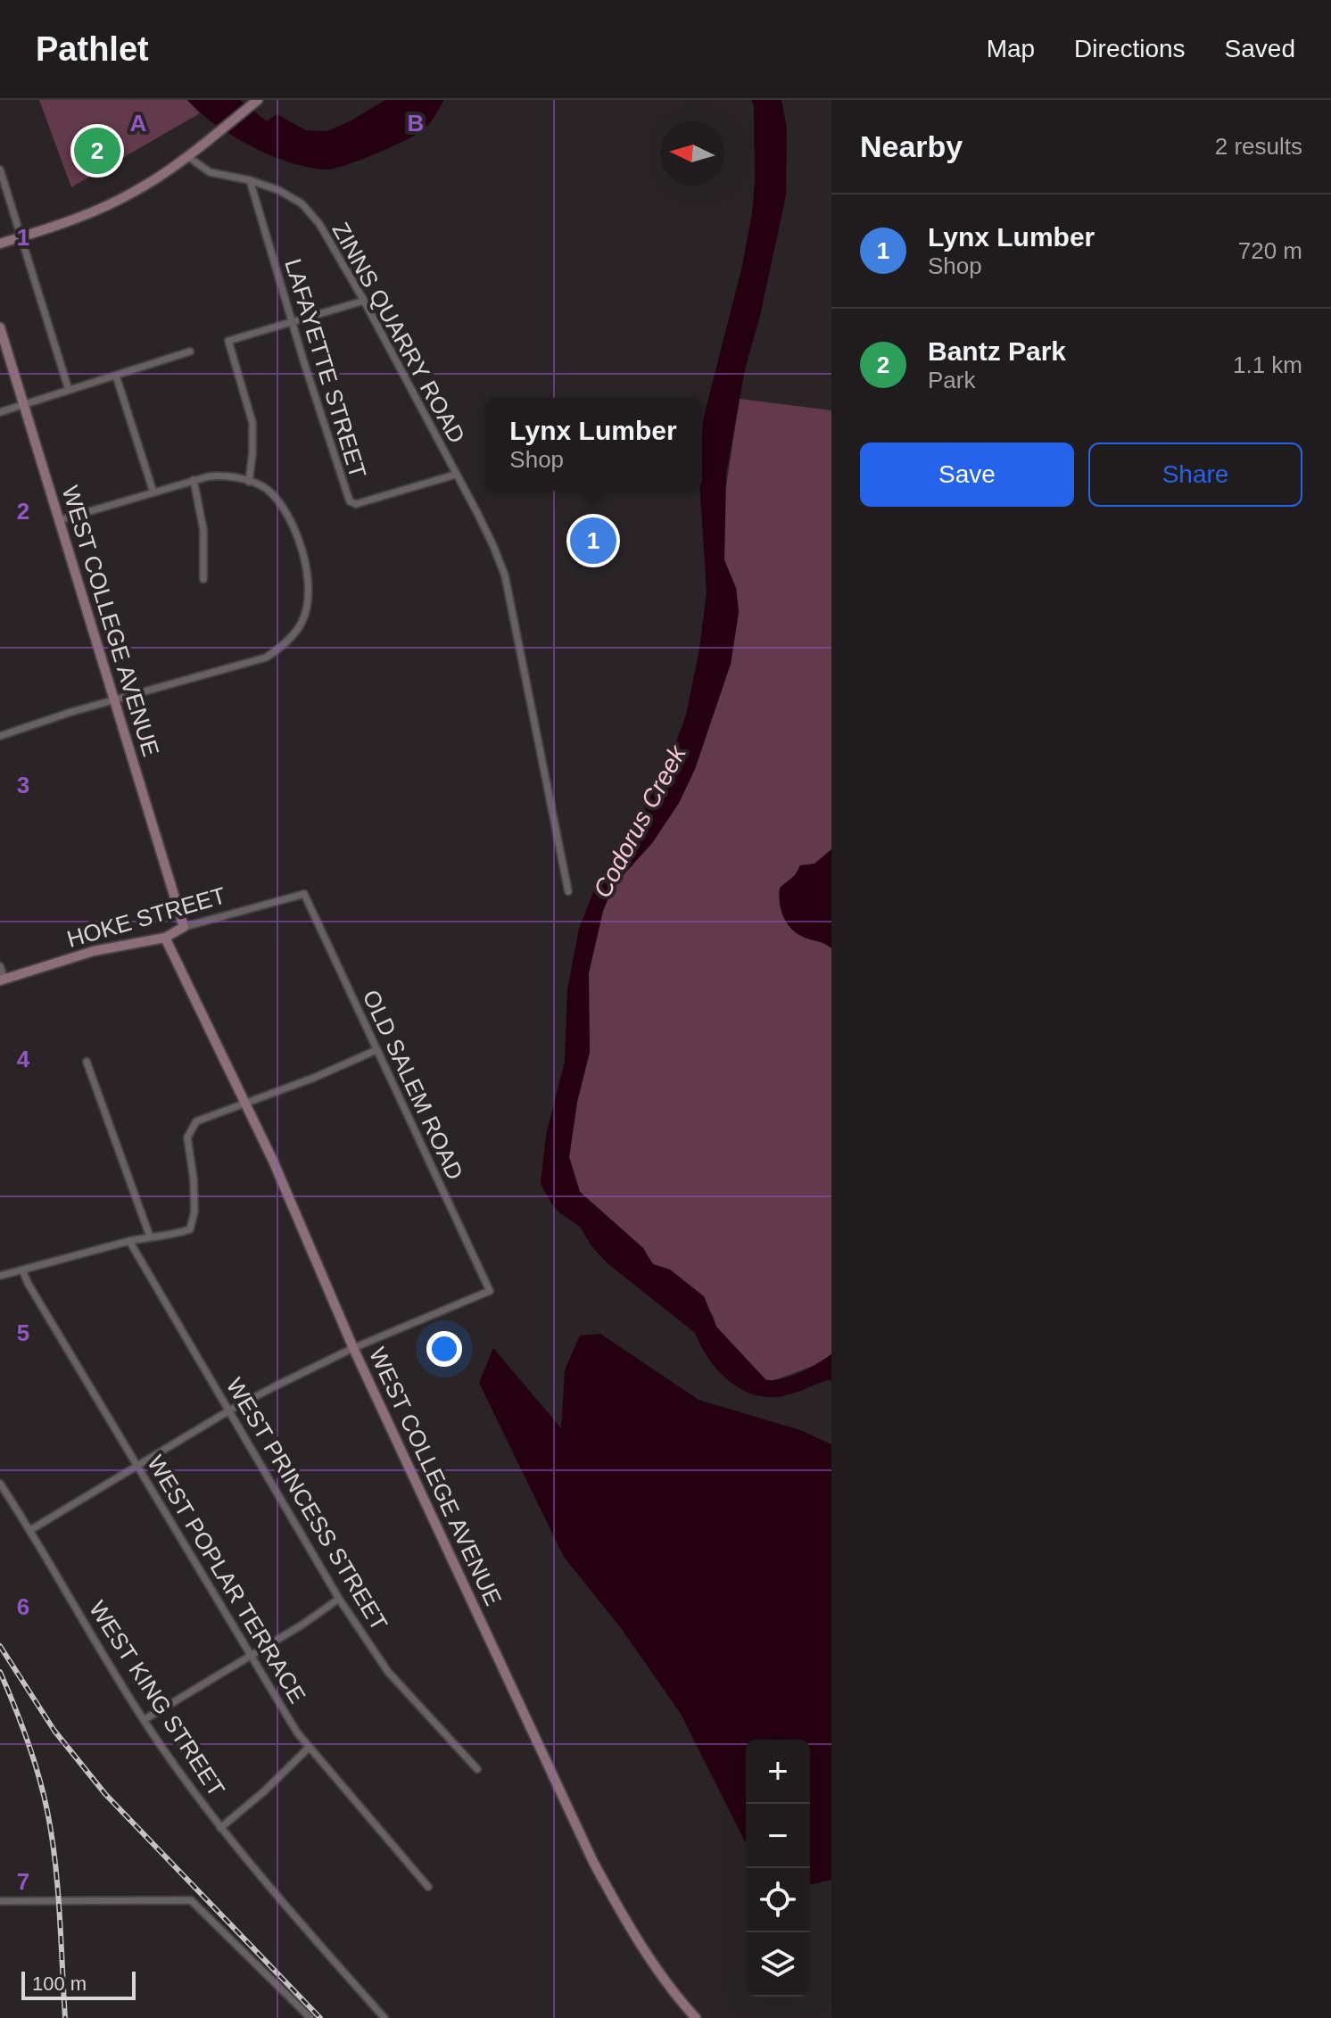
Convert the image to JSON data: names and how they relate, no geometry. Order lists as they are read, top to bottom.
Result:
{
  "streets": {
    "street": [
      "ZINNS QUARRY ROAD",
      "LAFAYETTE STREET",
      "WEST COLLEGE AVENUE",
      "HOKE STREET",
      "OLD SALEM ROAD",
      "WEST PRINCESS STREET",
      "WEST POPLAR TERRACE",
      "WEST KING STREET"
    ]
  },
  "crossings": [
    ["ZINNS QUARRY ROAD", "LAFAYETTE STREET"],
    ["WEST COLLEGE AVENUE", "HOKE STREET"],
    ["WEST COLLEGE AVENUE", "OLD SALEM ROAD"],
    ["HOKE STREET", "OLD SALEM ROAD"]
  ],
  "water": ["Codorus Creek"],
  "scale_bar": "100 m",
  "north": "left",
  "page": {
    "header": "Pathlet",
    "nav": ["Map", "Directions", "Saved"],
    "heading": ["Nearby", "2 results"],
    "pins": ["2", "1"],
    "list": [
      {
        "mark": "1",
        "name": "Lynx Lumber",
        "note": "Shop",
        "value": "720 m"
      },
      {
        "mark": "2",
        "name": "Bantz Park",
        "note": "Park",
        "value": "1.1 km"
      }
    ],
    "popup": ["Lynx Lumber", "Shop"],
    "buttons": ["Save", "Share"],
    "map_buttons": ["+", "−"],
    "scale": "100 m"
  },
  "grid": {
    "columns": ["A", "B"],
    "rows": [
      "1",
      "2",
      "3",
      "4",
      "5",
      "6",
      "7"
    ]
  }
}
